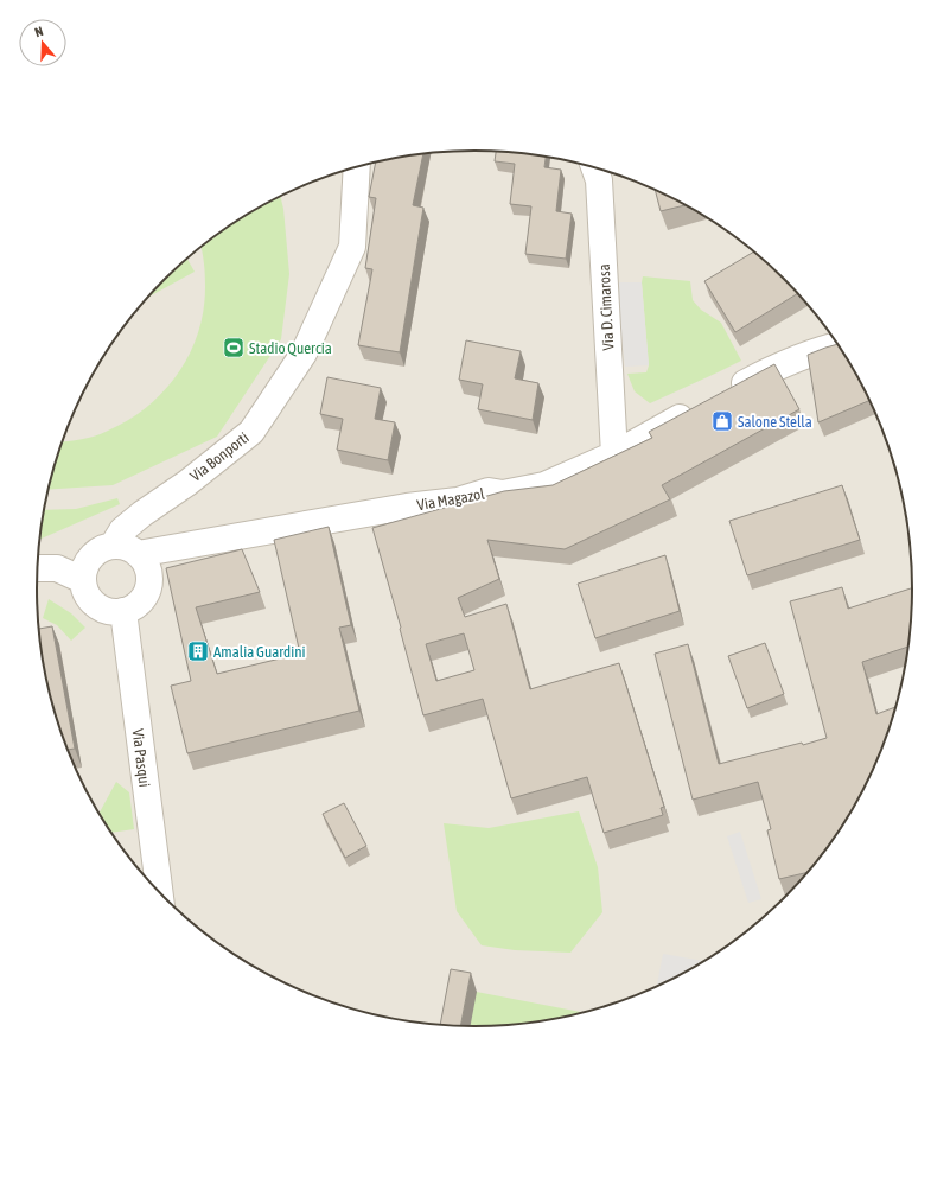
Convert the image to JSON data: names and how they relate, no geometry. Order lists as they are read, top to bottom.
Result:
{
  "streets": {
    "street": [
      "Via D. Cimarosa",
      "Via Bonporti",
      "Via Magazol",
      "Via Pasqui"
    ]
  },
  "crossings": [
    ["Via D. Cimarosa", "Via Magazol"],
    ["Via Bonporti", "Via Magazol"],
    ["Via Bonporti", "Via Pasqui"],
    ["Via Magazol", "Via Pasqui"]
  ],
  "places": {
    "sports": ["Stadio Quercia"],
    "shop": ["Salone Stella"],
    "building": ["Amalia Guardini"]
  },
  "north": "top"
}
